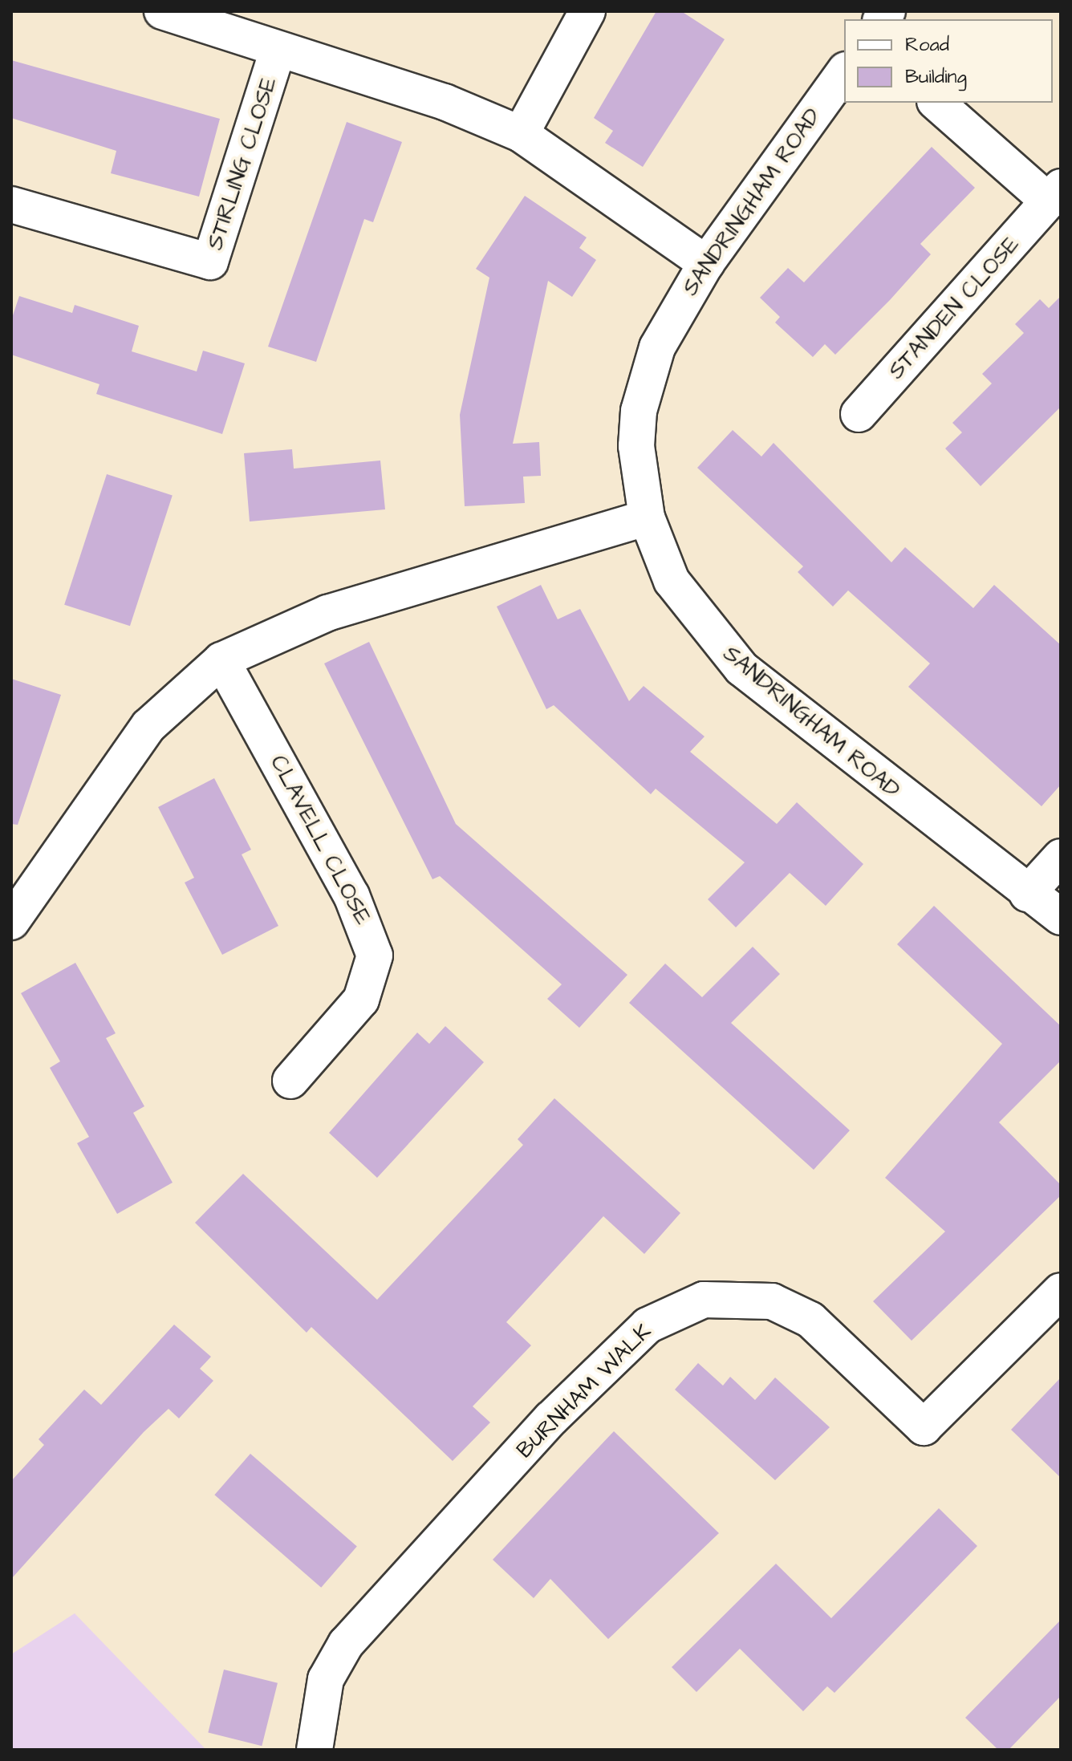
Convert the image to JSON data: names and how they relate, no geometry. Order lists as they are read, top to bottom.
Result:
{
  "streets": {
    "street": [
      "STIRLING CLOSE",
      "SANDRINGHAM ROAD",
      "STANDEN CLOSE",
      "CLAVELL CLOSE",
      "BURNHAM WALK"
    ]
  },
  "crossings": [
    ["STIRLING CLOSE", "SANDRINGHAM ROAD"]
  ],
  "legend": ["Road", "Building"]
}
